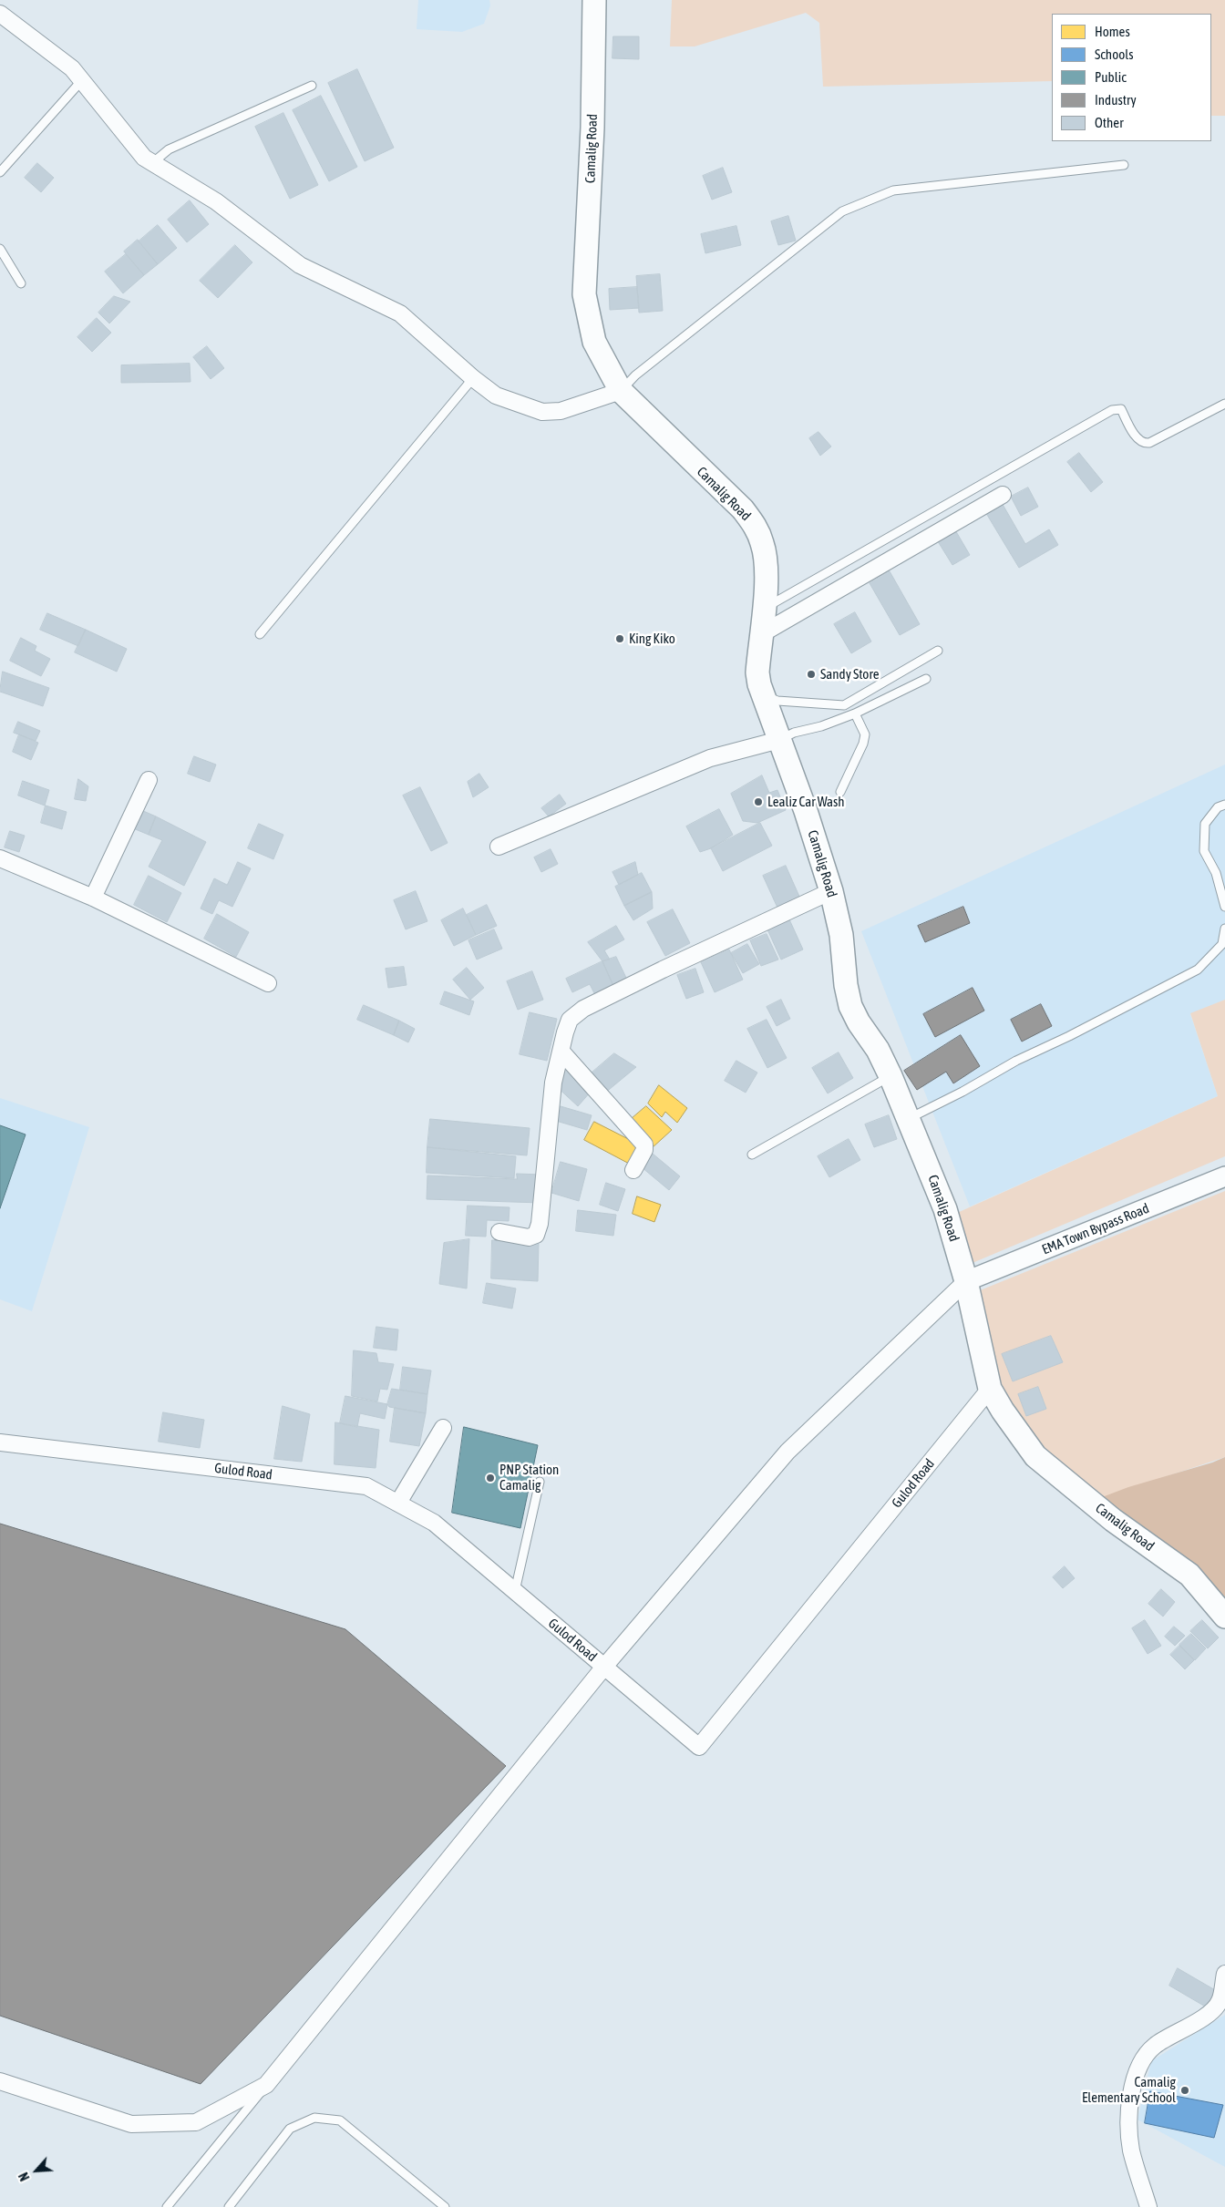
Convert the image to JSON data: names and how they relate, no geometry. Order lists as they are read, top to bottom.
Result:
{
  "streets": {
    "main road": ["Camalig Road"],
    "street": ["EMA Town Bypass Road", "Gulod Road"]
  },
  "crossings": [
    ["Camalig Road", "EMA Town Bypass Road"],
    ["Camalig Road", "Gulod Road"]
  ],
  "places": [
    "King Kiko",
    "Sandy Store",
    "Lealiz Car Wash",
    "PNP Station Camalig",
    "Camalig Elementary School"
  ],
  "legend": [
    "Homes",
    "Schools",
    "Public",
    "Industry",
    "Other"
  ],
  "north": "bottom left"
}
